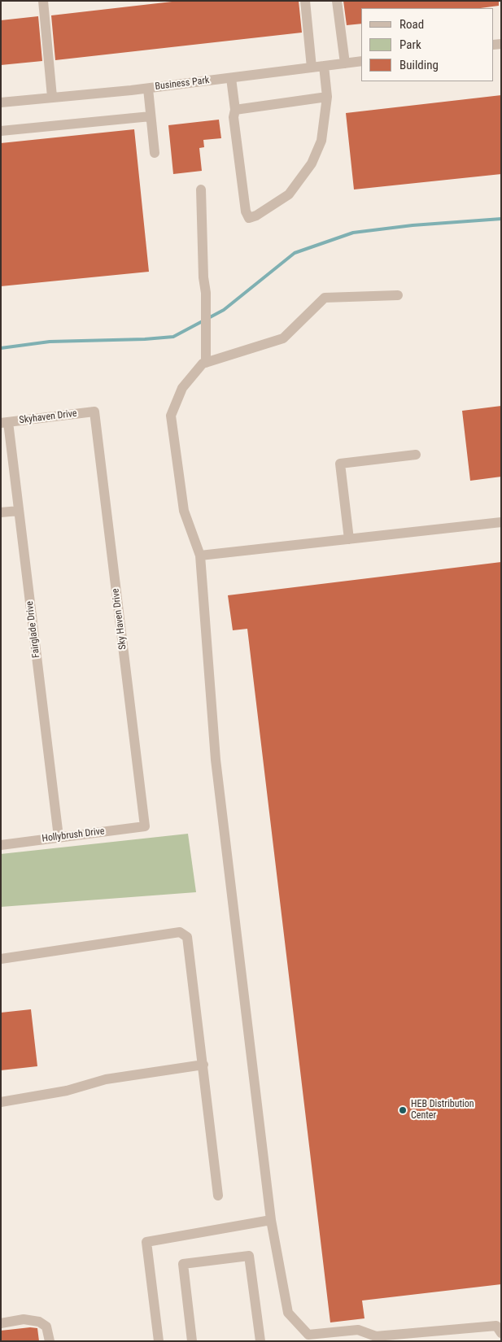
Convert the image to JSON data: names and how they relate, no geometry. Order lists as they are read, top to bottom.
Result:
{
  "streets": {
    "street": [
      "Business Park",
      "Skyhaven Drive",
      "Sky Haven Drive",
      "Fairglade Drive",
      "Hollybrush Drive"
    ]
  },
  "crossings": [
    ["Skyhaven Drive", "Sky Haven Drive"],
    ["Skyhaven Drive", "Fairglade Drive"],
    ["Sky Haven Drive", "Hollybrush Drive"],
    ["Fairglade Drive", "Hollybrush Drive"]
  ],
  "places": ["HEB Distribution Center"],
  "legend": ["Road", "Park", "Building"]
}
